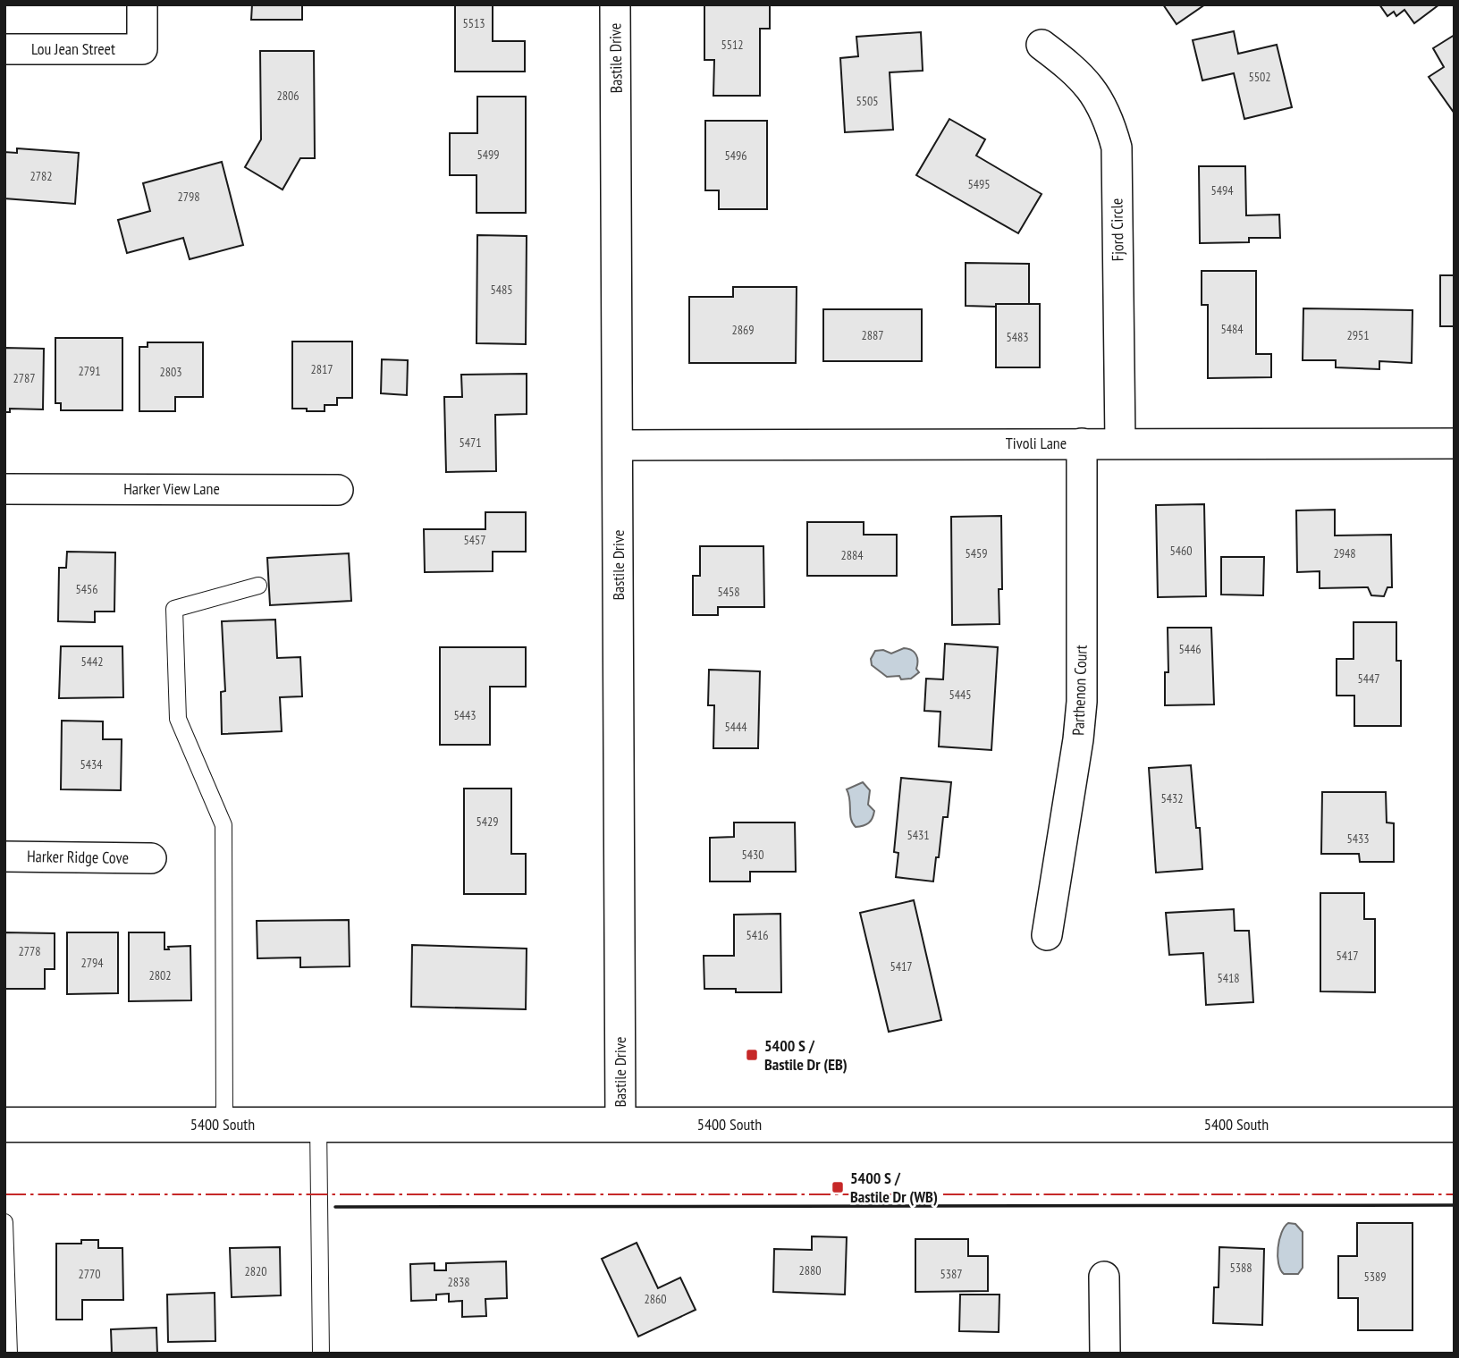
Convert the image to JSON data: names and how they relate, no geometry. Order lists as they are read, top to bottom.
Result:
{
  "streets": {
    "main road": ["5400 South"],
    "street": [
      "Lou Jean Street",
      "Bastile Drive",
      "Fjord Circle",
      "Tivoli Lane",
      "Harker View Lane",
      "Parthenon Court",
      "Harker Ridge Cove"
    ]
  },
  "crossings": [
    ["Bastile Drive", "Tivoli Lane"],
    ["Bastile Drive", "5400 South"],
    ["Fjord Circle", "Tivoli Lane"],
    ["Tivoli Lane", "Parthenon Court"]
  ],
  "places": {
    "transit": ["5400 S / Bastile Dr (EB)", "5400 S / Bastile Dr (WB)"]
  },
  "house_numbers": [
    "5513",
    "5512",
    "5502",
    "2806",
    "5505",
    "5499",
    "5496",
    "2782",
    "5495",
    "5494",
    "2798",
    "5485",
    "5484",
    "2869",
    "2887",
    "2951",
    "5483",
    "2817",
    "2791",
    "2803",
    "2787",
    "5471",
    "5457",
    "5460",
    "5459",
    "2948",
    "2884",
    "5456",
    "5458",
    "5446",
    "5442",
    "5447",
    "5445",
    "5443",
    "5444",
    "5434",
    "5432",
    "5429",
    "5431",
    "5433",
    "5430",
    "5416",
    "2778",
    "5417",
    "2794",
    "5417",
    "2802",
    "5418",
    "5388",
    "2880",
    "2820",
    "2770",
    "5387",
    "5389",
    "2838",
    "2860"
  ]
}
